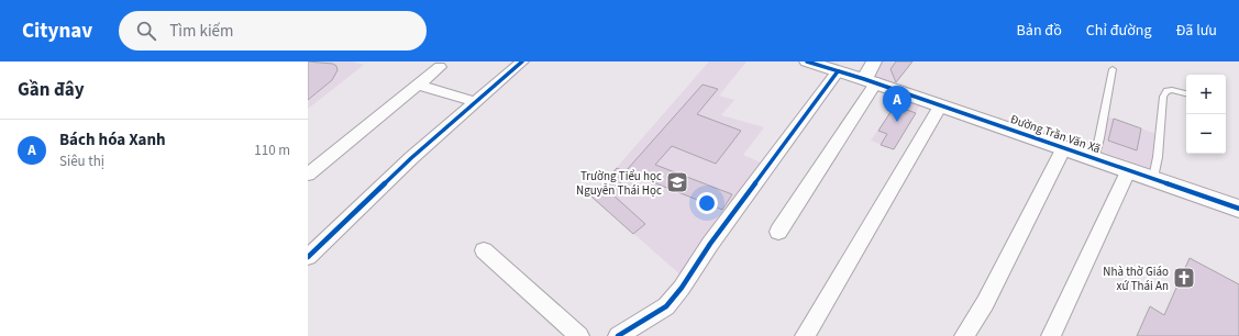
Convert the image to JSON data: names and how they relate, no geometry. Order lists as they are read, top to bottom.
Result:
{
  "streets": {
    "street": ["Đường Trần Văn Xã"]
  },
  "places": {
    "school or university": ["Trường Tiểu học Nguyễn Thái Học"],
    "church": ["Nhà thờ Giáo xứ Thái An"]
  },
  "page": {
    "header": "Citynav",
    "search": "Tìm kiếm",
    "nav": ["Bản đồ", "Chỉ đường", "Đã lưu"],
    "heading": "Gần đây",
    "map_buttons": ["+", "−"],
    "pins": "A",
    "list": [
      {
        "mark": "A",
        "name": "Bách hóa Xanh",
        "note": "Siêu thị",
        "value": "110 m"
      }
    ]
  }
}
